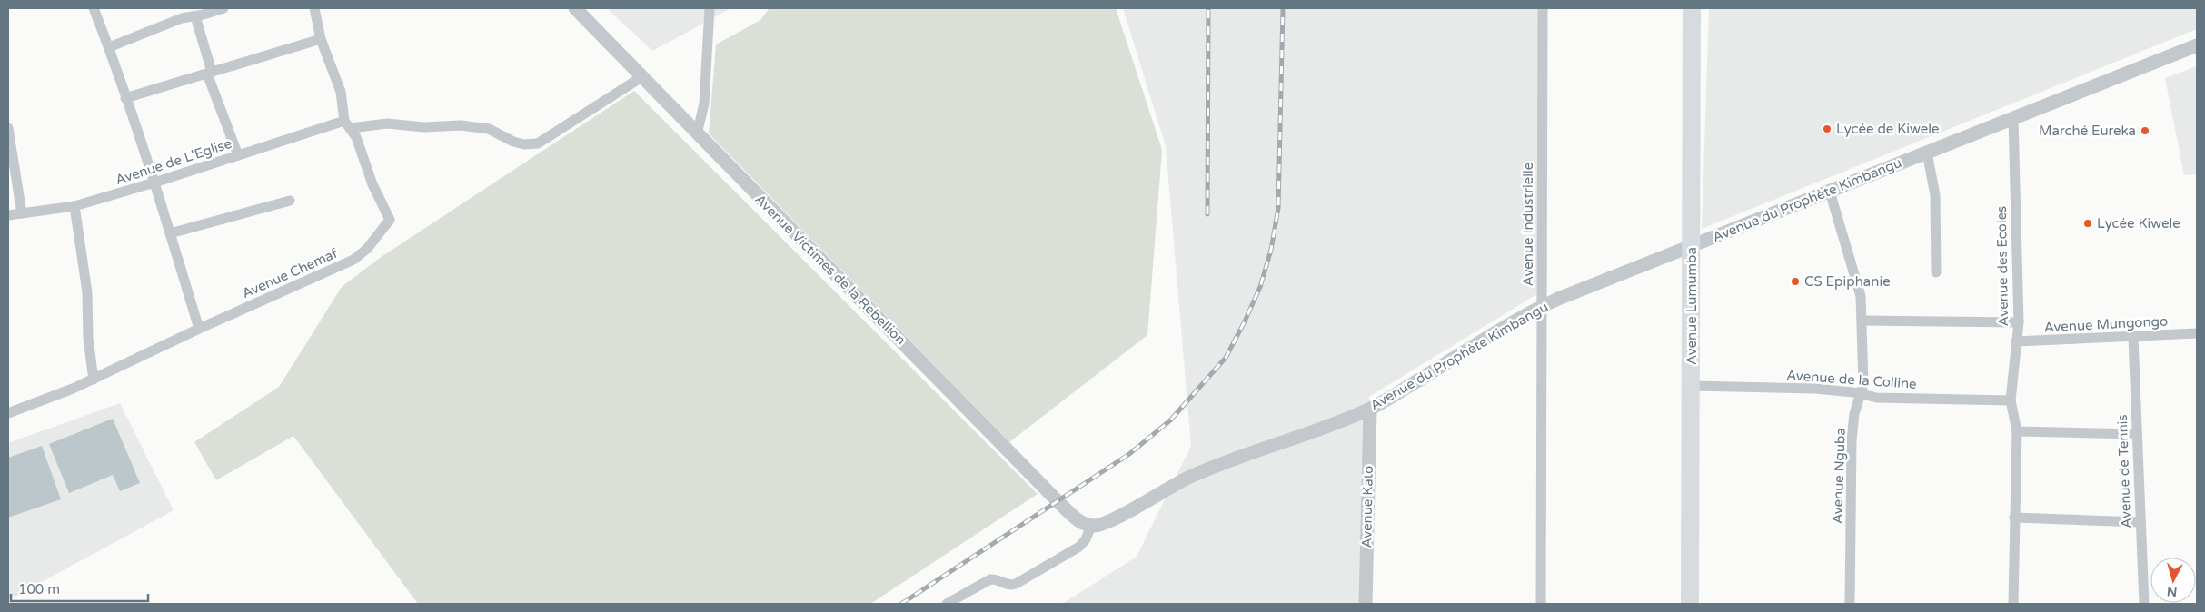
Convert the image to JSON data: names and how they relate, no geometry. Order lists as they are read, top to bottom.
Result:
{
  "streets": {
    "highway": ["Avenue Lumumba"],
    "street": [
      "Avenue de L'Eglise",
      "Avenue du Prophète Kimbangu",
      "Avenue Industrielle",
      "Avenue des Ecoles",
      "Avenue Victimes de la Rebellion",
      "Avenue Chemaf",
      "Avenue Mungongo",
      "Avenue de la Colline",
      "Avenue de Tennis",
      "Avenue Nguba",
      "Avenue Kato"
    ]
  },
  "crossings": [
    ["Avenue de L'Eglise", "Avenue Victimes de la Rebellion"],
    ["Avenue de L'Eglise", "Avenue Chemaf"],
    ["Avenue du Prophète Kimbangu", "Avenue Industrielle"],
    ["Avenue du Prophète Kimbangu", "Avenue des Ecoles"],
    ["Avenue du Prophète Kimbangu", "Avenue Victimes de la Rebellion"],
    ["Avenue du Prophète Kimbangu", "Avenue Lumumba"],
    ["Avenue du Prophète Kimbangu", "Avenue Nguba"],
    ["Avenue du Prophète Kimbangu", "Avenue Kato"],
    ["Avenue des Ecoles", "Avenue Mungongo"],
    ["Avenue des Ecoles", "Avenue de la Colline"],
    ["Avenue Lumumba", "Avenue de la Colline"],
    ["Avenue Mungongo", "Avenue de Tennis"],
    ["Avenue de la Colline", "Avenue Nguba"]
  ],
  "places": [
    "Lycée de Kiwele",
    "Marché Eureka",
    "Lycée Kiwele",
    "CS Epiphanie"
  ],
  "scale_bar": "100 m",
  "north": "bottom"
}
